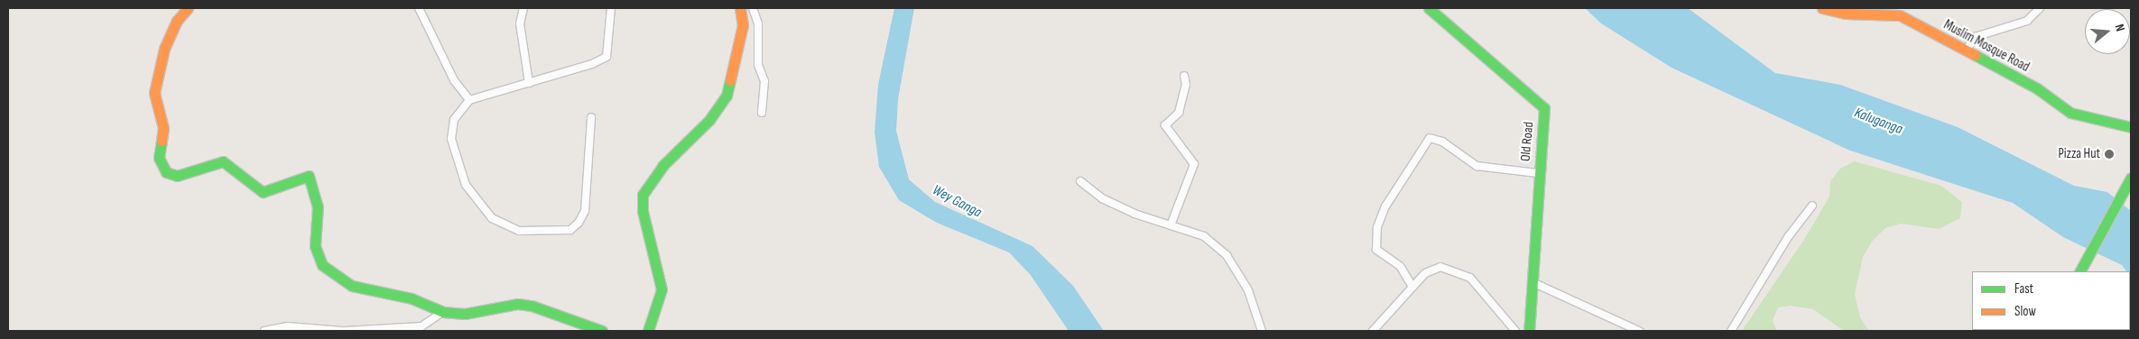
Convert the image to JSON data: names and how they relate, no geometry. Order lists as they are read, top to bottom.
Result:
{
  "streets": {
    "main road": ["Muslim Mosque Road", "Old Road"]
  },
  "water": ["Kaluganga", "Wey Ganga"],
  "places": ["Pizza Hut"],
  "legend": ["Fast", "Slow"],
  "north": "right"
}
